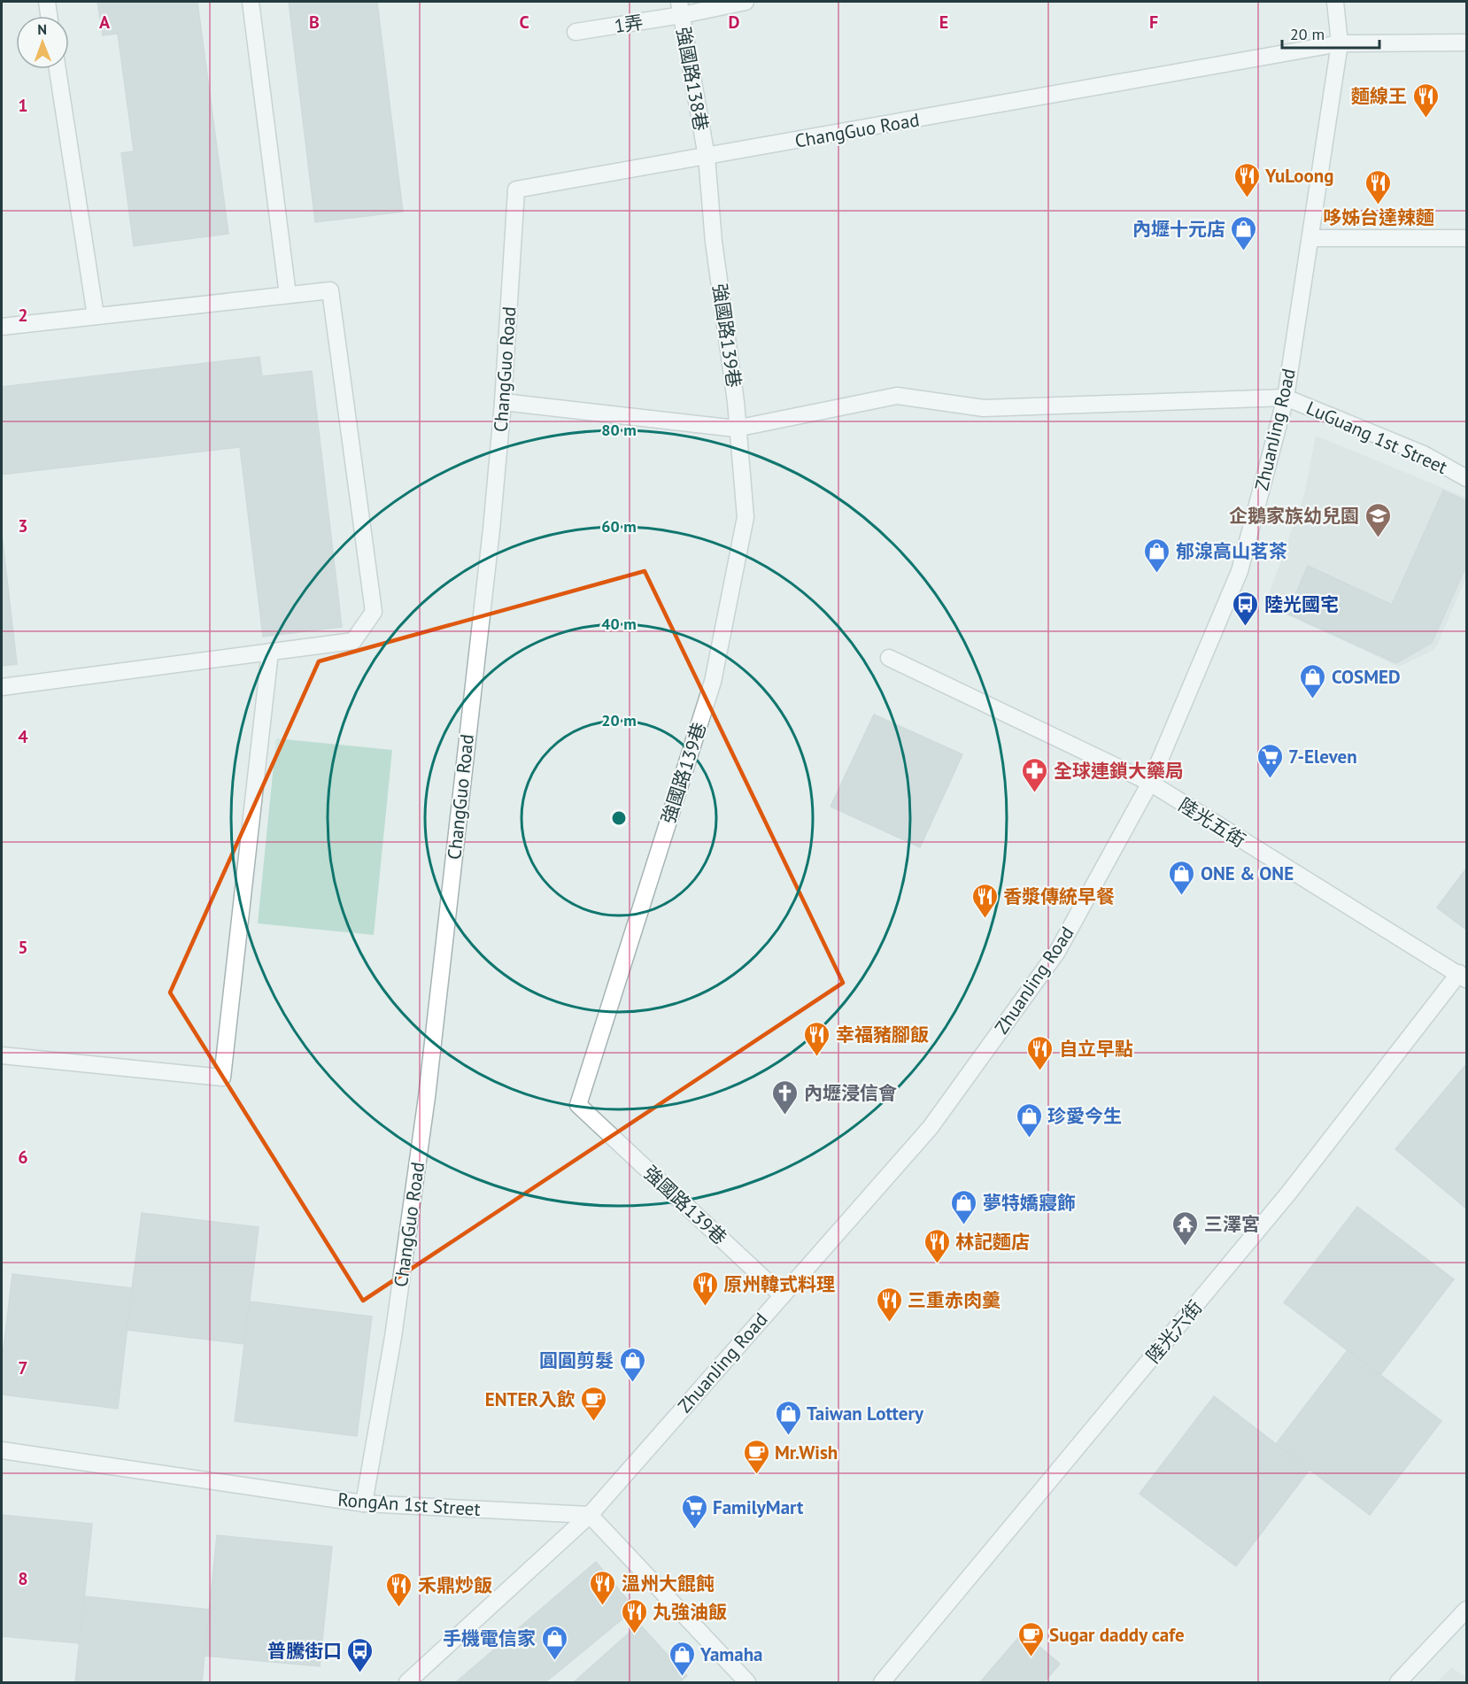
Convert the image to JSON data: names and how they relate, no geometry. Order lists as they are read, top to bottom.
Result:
{
  "streets": {
    "street": [
      "1弄",
      "強國路138巷",
      "ChangGuo Road",
      "強國路139巷",
      "ZhuanJing Road",
      "LuGuang 1st Street",
      "陸光五街",
      "陸光六街",
      "RongAn 1st Street"
    ]
  },
  "crossings": [
    ["1弄", "強國路138巷"],
    ["強國路138巷", "ChangGuo Road"],
    ["強國路138巷", "強國路139巷"],
    ["ChangGuo Road", "強國路139巷"],
    ["ChangGuo Road", "ZhuanJing Road"],
    ["ChangGuo Road", "RongAn 1st Street"],
    ["強國路139巷", "ZhuanJing Road"],
    ["ZhuanJing Road", "LuGuang 1st Street"],
    ["ZhuanJing Road", "陸光五街"],
    ["ZhuanJing Road", "RongAn 1st Street"],
    ["陸光五街", "陸光六街"]
  ],
  "places": {
    "restaurant": [
      "麵線王",
      "YuLoong",
      "哆姊台達辣麵",
      "香漿傳統早餐",
      "幸福豬腳飯",
      "自立早點",
      "林記麵店",
      "原州韓式料理",
      "三重赤肉羹",
      "溫州大餛飩",
      "禾鼎炒飯",
      "丸強油飯"
    ],
    "shop": [
      "內壢十元店",
      "郁湶高山茗茶",
      "COSMED",
      "ONE & ONE",
      "珍愛今生",
      "夢特嬌寢飾",
      "圓圓剪髮",
      "Taiwan Lottery",
      "手機電信家",
      "Yamaha"
    ],
    "school or university": ["企鵝家族幼兒園"],
    "bus stop": ["陸光國宅", "普騰街口"],
    "supermarket": ["7-Eleven", "FamilyMart"],
    "pharmacy": ["全球連鎖大藥局"],
    "church": ["內壢浸信會"],
    "temple": ["三澤宮"],
    "cafe": ["ENTER入飲", "Mr.Wish", "Sugar daddy cafe"]
  },
  "scale_bar": "20 m",
  "north": "top",
  "grid": {
    "columns": [
      "A",
      "B",
      "C",
      "D",
      "E",
      "F"
    ],
    "rows": [
      "1",
      "2",
      "3",
      "4",
      "5",
      "6",
      "7",
      "8"
    ]
  },
  "rings": [
    "80 m",
    "60 m",
    "40 m",
    "20 m"
  ]
}
